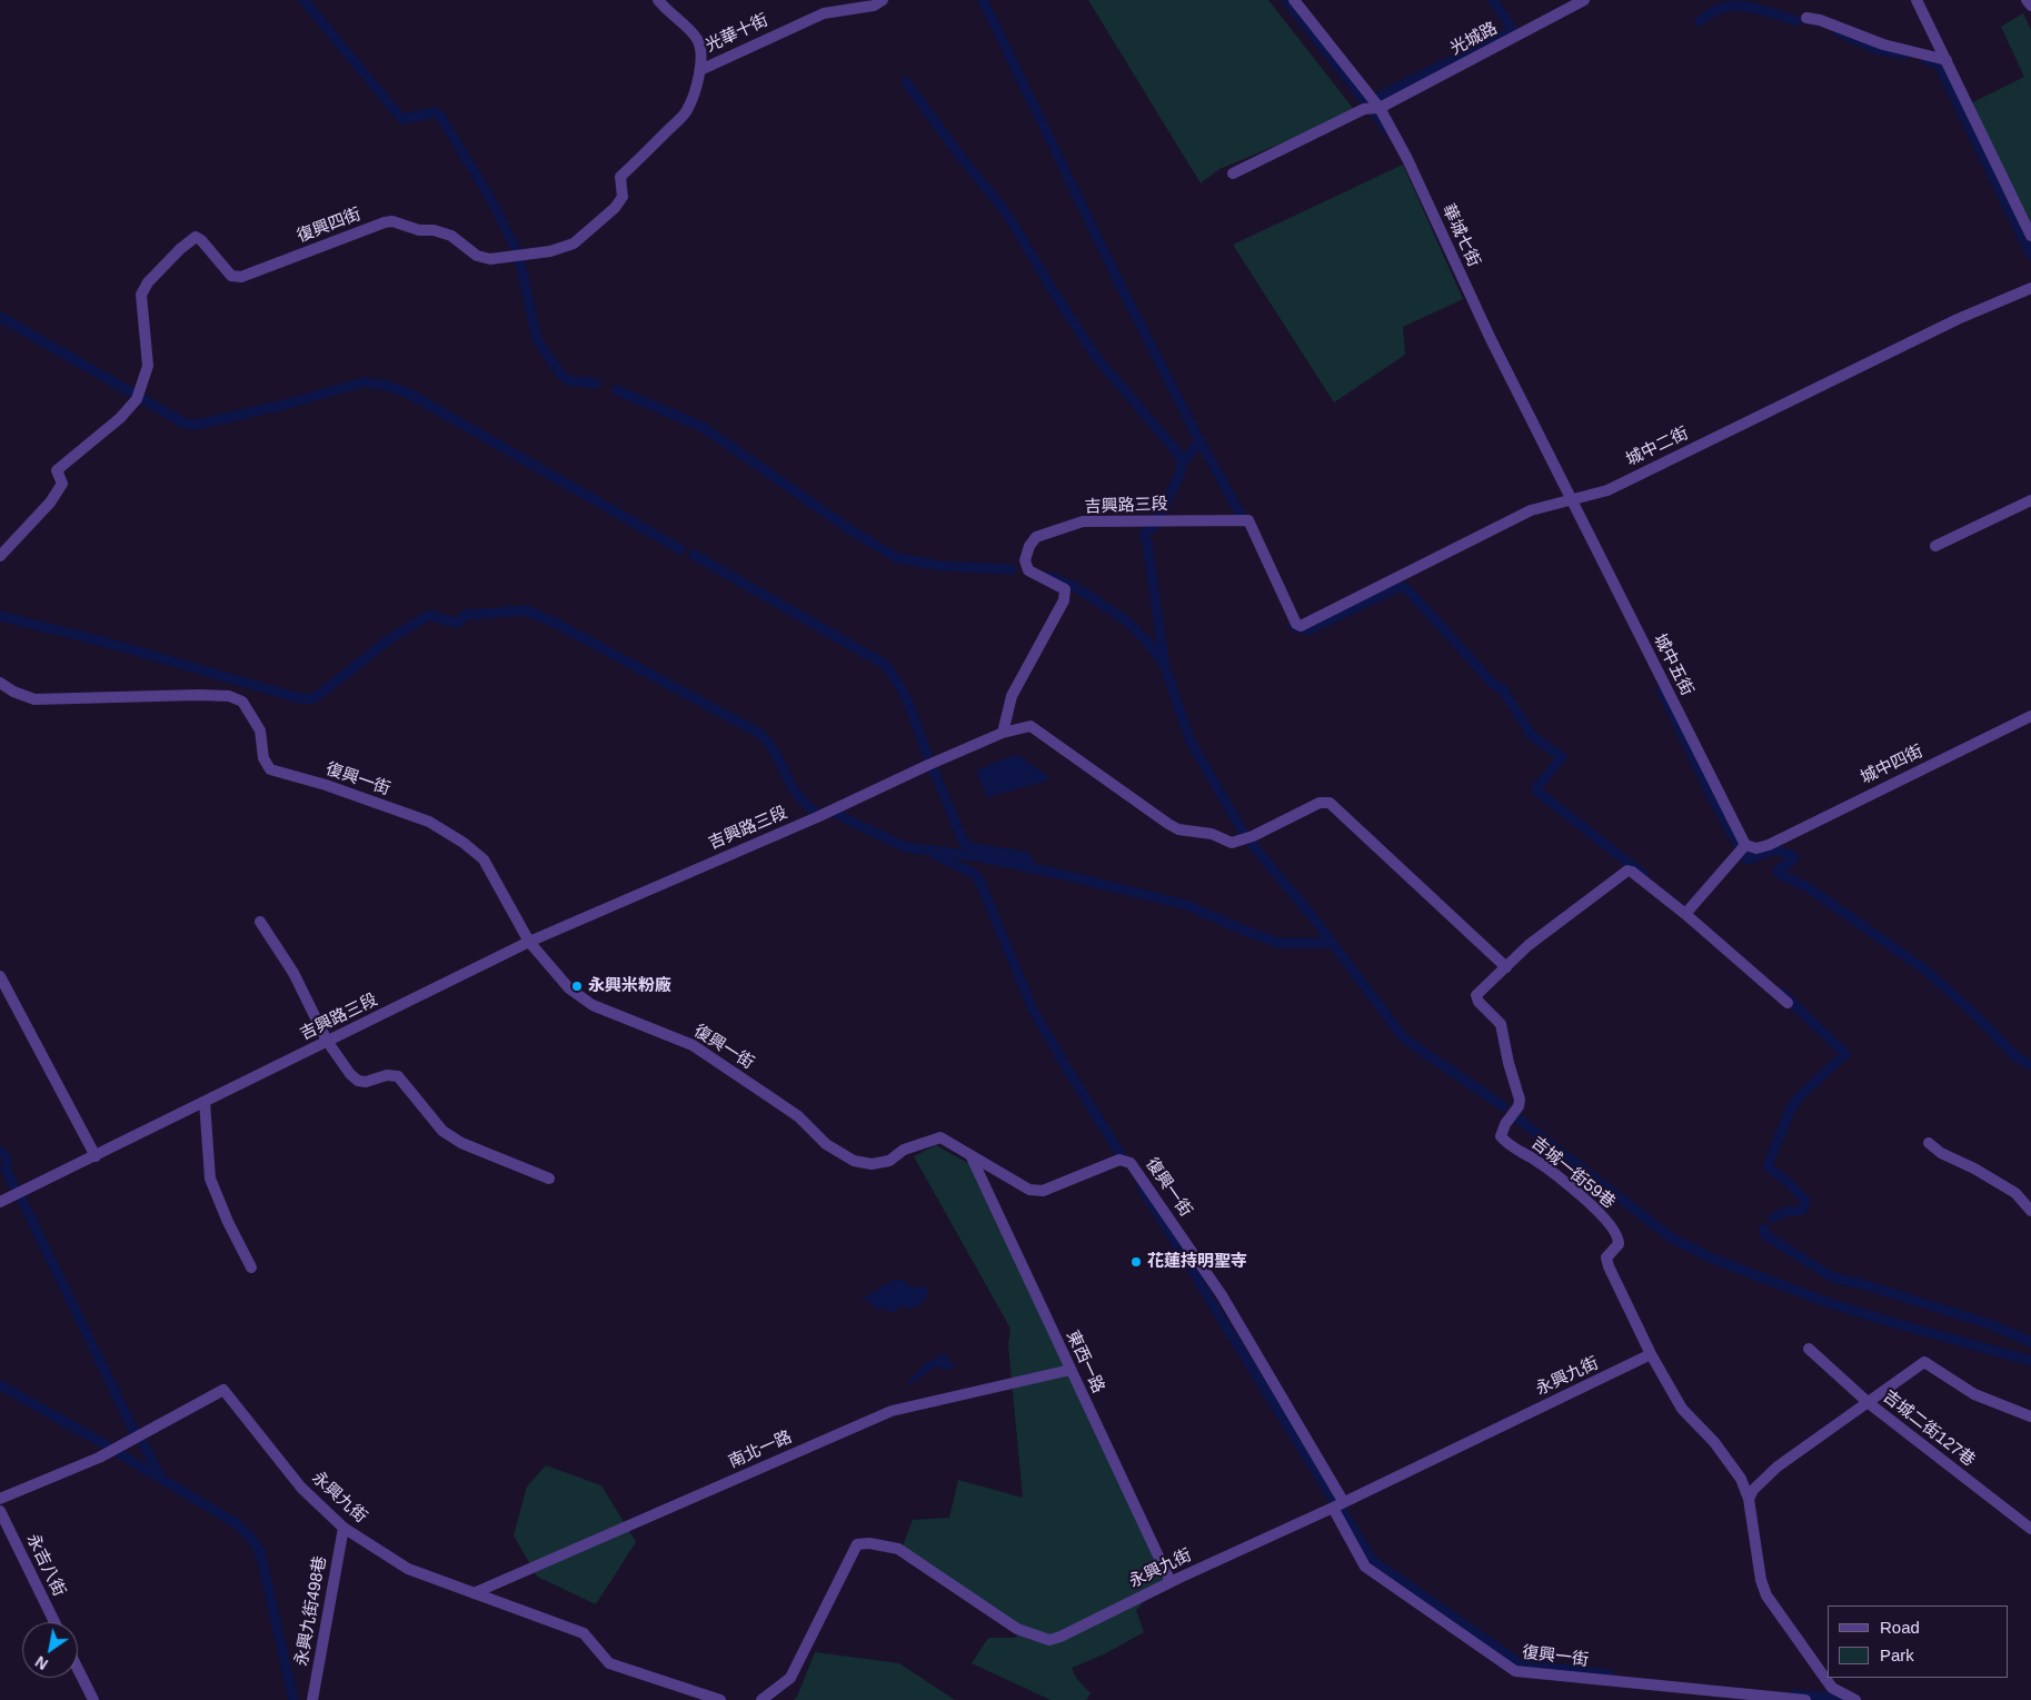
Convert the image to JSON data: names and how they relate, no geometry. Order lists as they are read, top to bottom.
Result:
{
  "streets": {
    "street": [
      "光華十街",
      "光城路",
      "復興四街",
      "華城七街",
      "城中二街",
      "吉興路三段",
      "城中五街",
      "城中四街",
      "復興一街",
      "吉城一街59巷",
      "東西一路",
      "永興九街",
      "吉城二街127巷",
      "南北一路",
      "永吉八街",
      "永興九街498巷"
    ]
  },
  "crossings": [
    ["光華十街", "復興四街"],
    ["光城路", "華城七街"],
    ["華城七街", "城中二街"],
    ["華城七街", "城中五街"],
    ["城中二街", "吉興路三段"],
    ["城中二街", "城中五街"],
    ["吉興路三段", "復興一街"],
    ["城中五街", "城中四街"],
    ["復興一街", "東西一路"],
    ["復興一街", "永興九街"],
    ["吉城一街59巷", "永興九街"],
    ["東西一路", "永興九街"],
    ["東西一路", "南北一路"],
    ["永興九街", "南北一路"],
    ["永興九街", "永興九街498巷"]
  ],
  "places": ["永興米粉廠", "花蓮持明聖寺"],
  "legend": ["Road", "Park"],
  "north": "bottom left"
}
